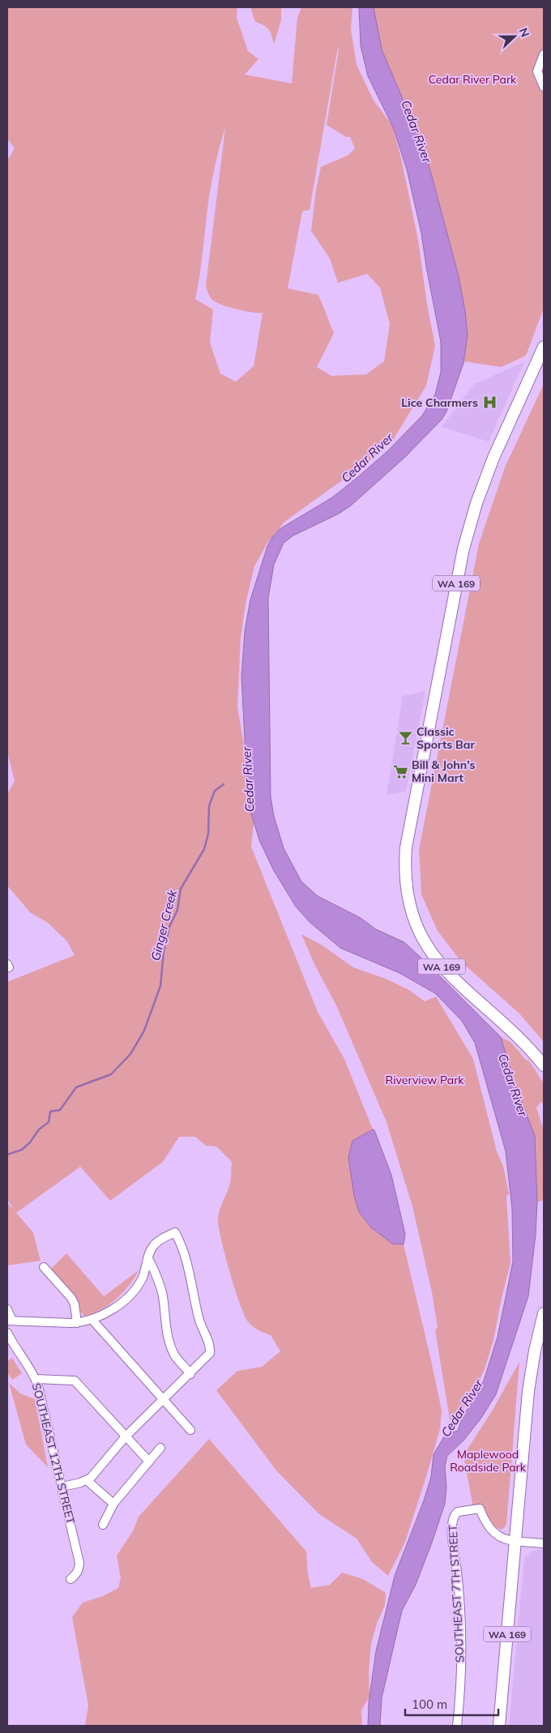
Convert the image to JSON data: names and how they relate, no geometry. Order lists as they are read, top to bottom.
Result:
{
  "streets": {
    "main road": ["WA 169"],
    "street": ["SOUTHEAST 12TH STREET", "SOUTHEAST 7TH STREET"]
  },
  "crossings": [
    ["WA 169", "SOUTHEAST 7TH STREET"]
  ],
  "water": ["Cedar River", "Ginger Creek"],
  "parks": ["Cedar River Park", "Riverview Park", "Maplewood Roadside Park"],
  "places": {
    "hospital": ["Lice Charmers"],
    "bar": ["Classic Sports Bar"],
    "supermarket": ["Bill & John's Mini Mart"]
  },
  "scale_bar": "100 m",
  "north": "right"
}
